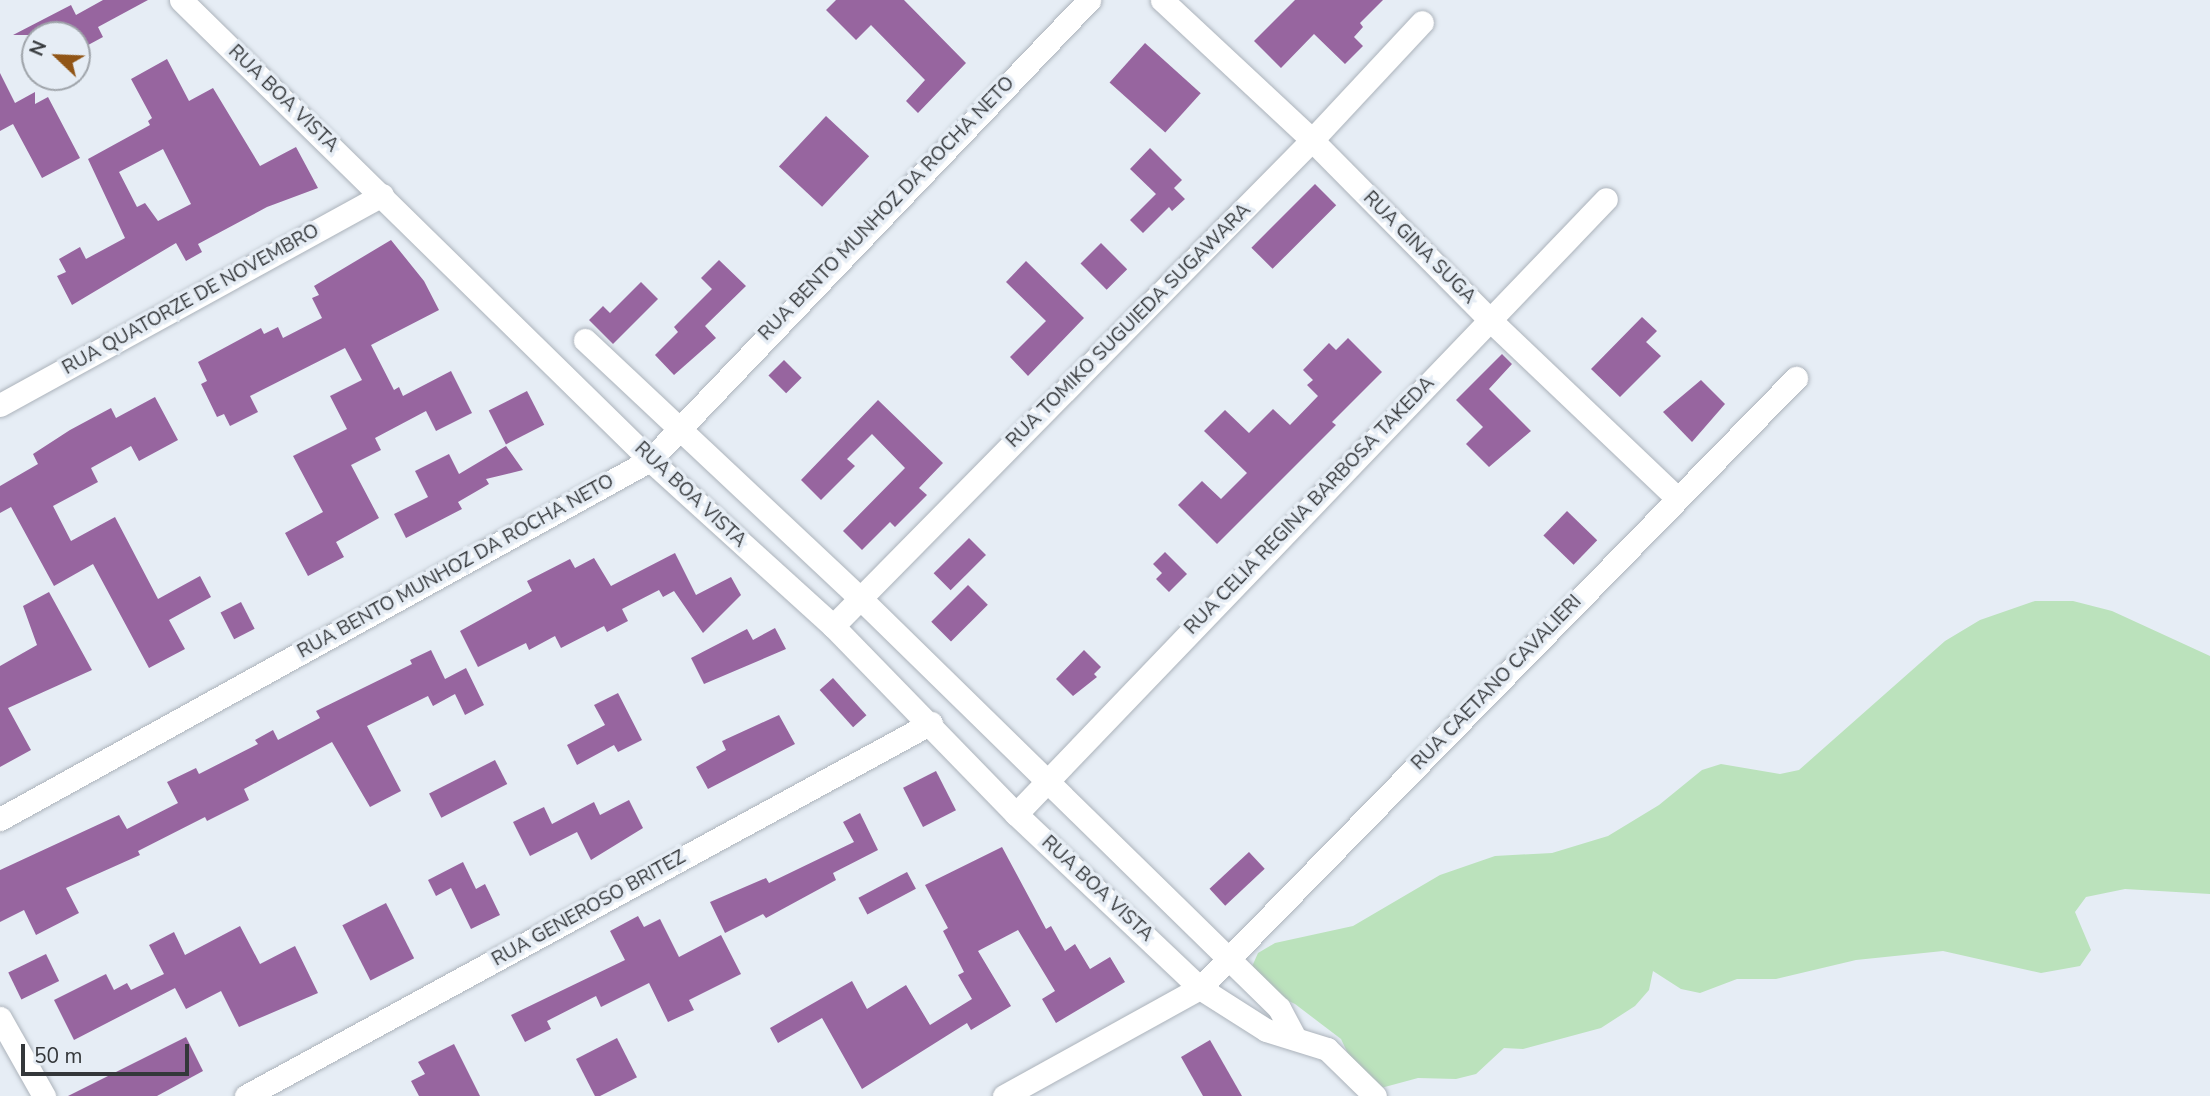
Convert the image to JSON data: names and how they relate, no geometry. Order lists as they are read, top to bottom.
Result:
{
  "streets": {
    "street": [
      "RUA BOA VISTA",
      "RUA BENTO MUNHOZ DA ROCHA NETO",
      "RUA GINA SUGA",
      "RUA QUATORZE DE NOVEMBRO",
      "RUA TOMIKO SUGUIEDA SUGAWARA",
      "RUA CELIA REGINA BARBOSA TAKEDA",
      "RUA CAETANO CAVALIERI",
      "RUA GENEROSO BRITEZ"
    ]
  },
  "crossings": [
    ["RUA BOA VISTA", "RUA BENTO MUNHOZ DA ROCHA NETO"],
    ["RUA BOA VISTA", "RUA QUATORZE DE NOVEMBRO"],
    ["RUA BOA VISTA", "RUA TOMIKO SUGUIEDA SUGAWARA"],
    ["RUA BOA VISTA", "RUA CELIA REGINA BARBOSA TAKEDA"],
    ["RUA BOA VISTA", "RUA CAETANO CAVALIERI"],
    ["RUA BOA VISTA", "RUA GENEROSO BRITEZ"],
    ["RUA GINA SUGA", "RUA TOMIKO SUGUIEDA SUGAWARA"],
    ["RUA GINA SUGA", "RUA CELIA REGINA BARBOSA TAKEDA"],
    ["RUA GINA SUGA", "RUA CAETANO CAVALIERI"]
  ],
  "scale_bar": "50 m",
  "north": "top left"
}
